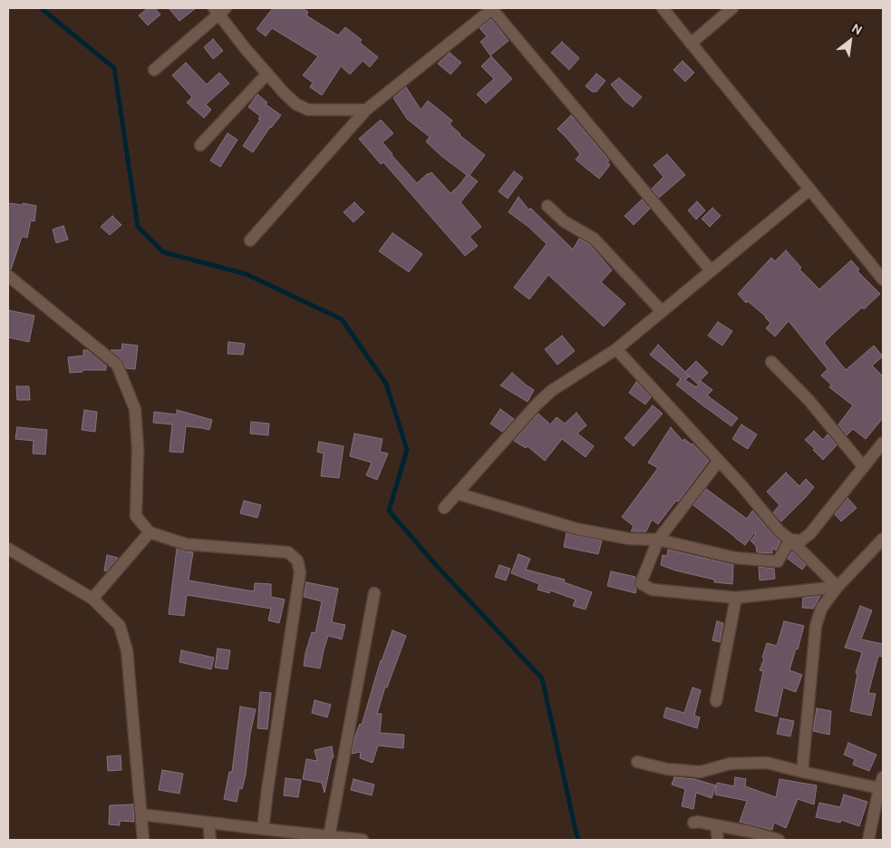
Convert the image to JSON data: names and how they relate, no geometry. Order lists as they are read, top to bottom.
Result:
{
  "north": "top right"
}
